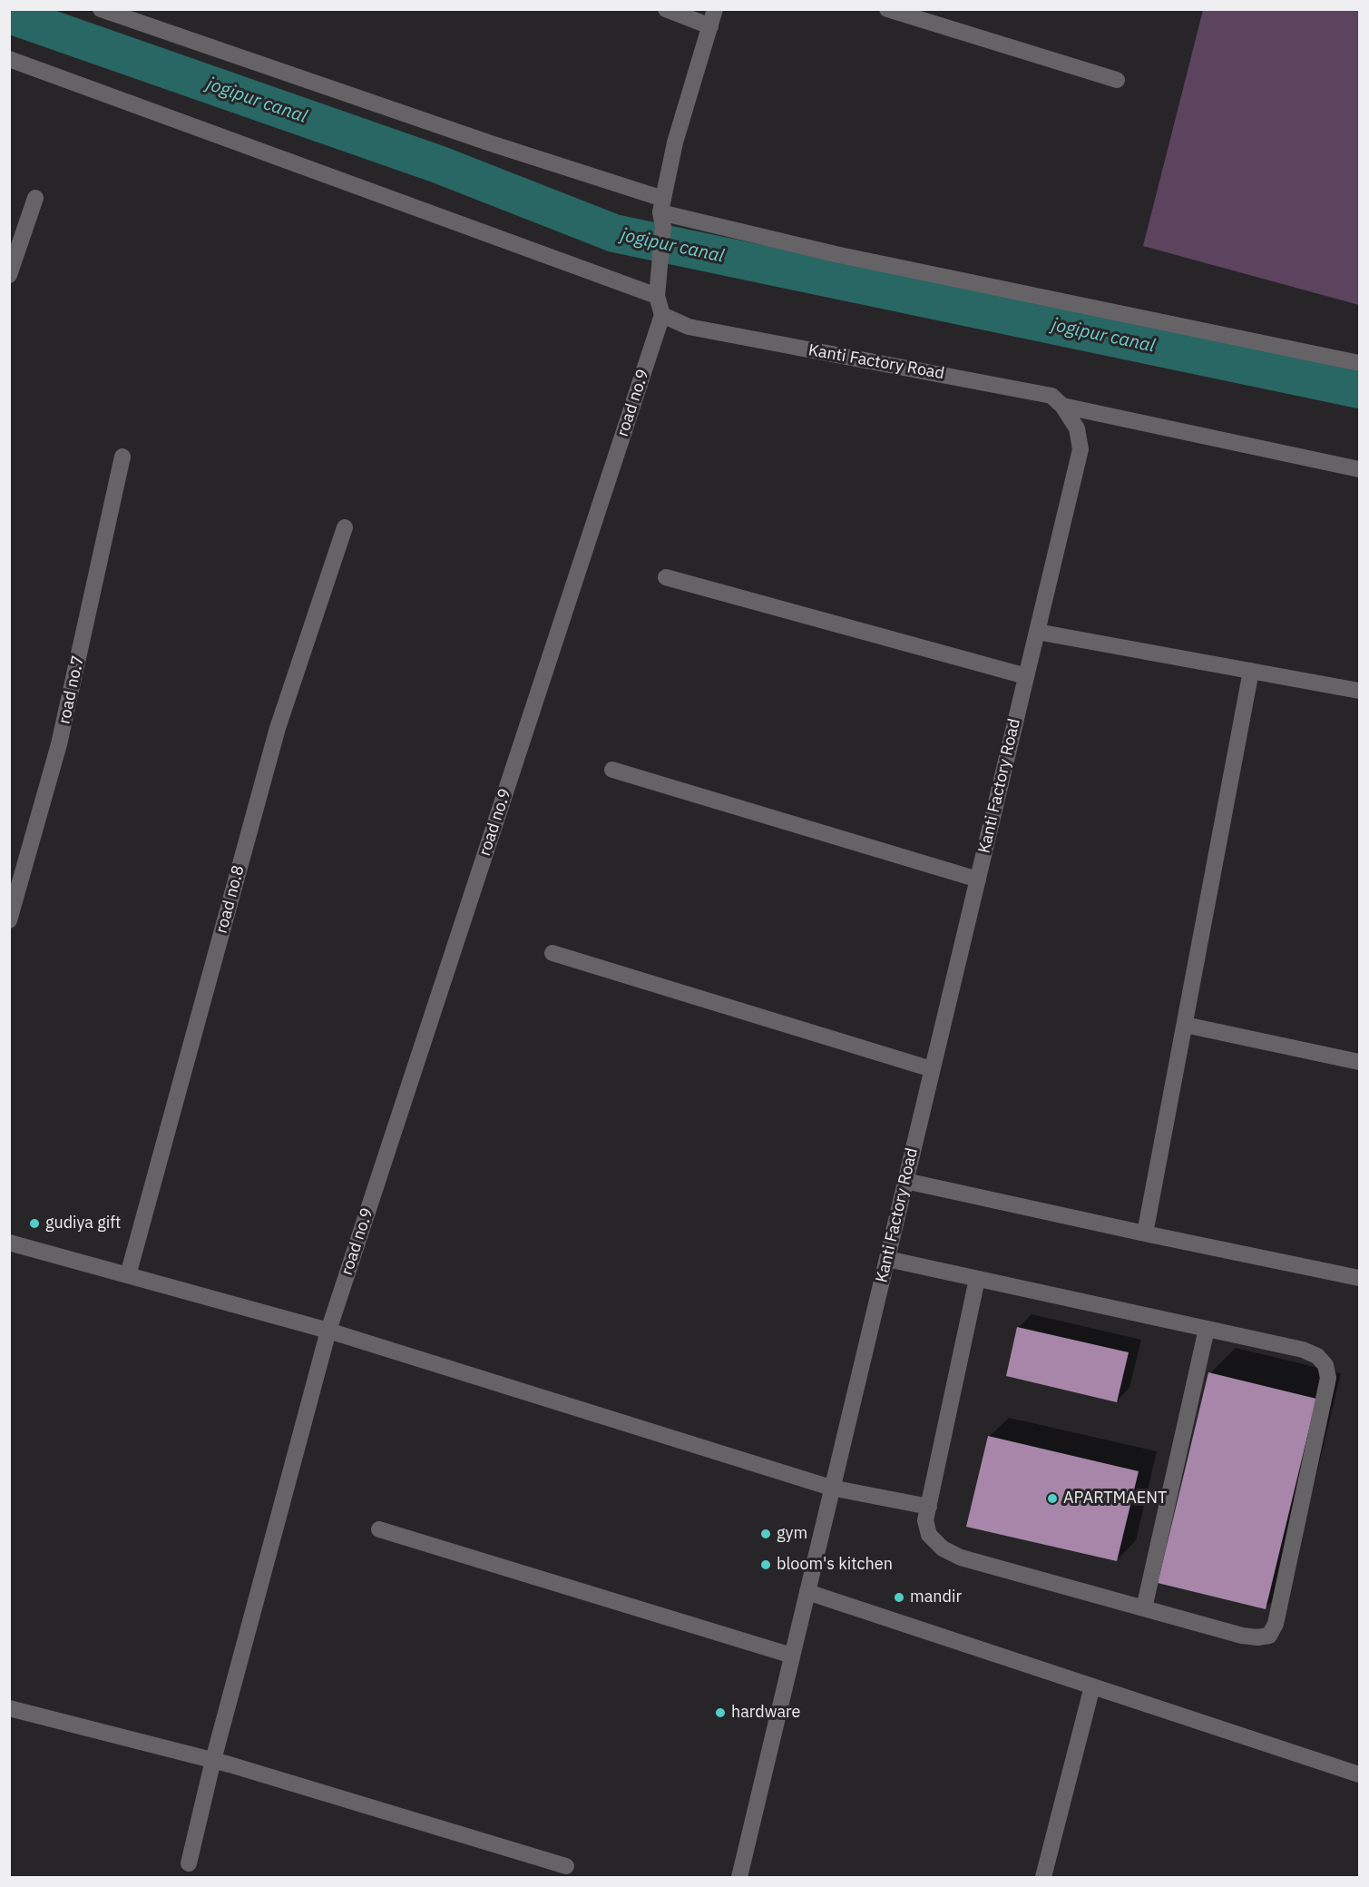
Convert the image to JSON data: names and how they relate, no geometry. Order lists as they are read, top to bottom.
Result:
{
  "streets": {
    "street": [
      "Kanti Factory Road",
      "road no.9",
      "road no.7",
      "road no.8"
    ]
  },
  "crossings": [
    ["Kanti Factory Road", "road no.9"]
  ],
  "water": ["jogipur canal"],
  "places": [
    "gudiya gift",
    "APARTMAENT",
    "gym",
    "bloom's kitchen",
    "mandir",
    "hardware"
  ]
}
